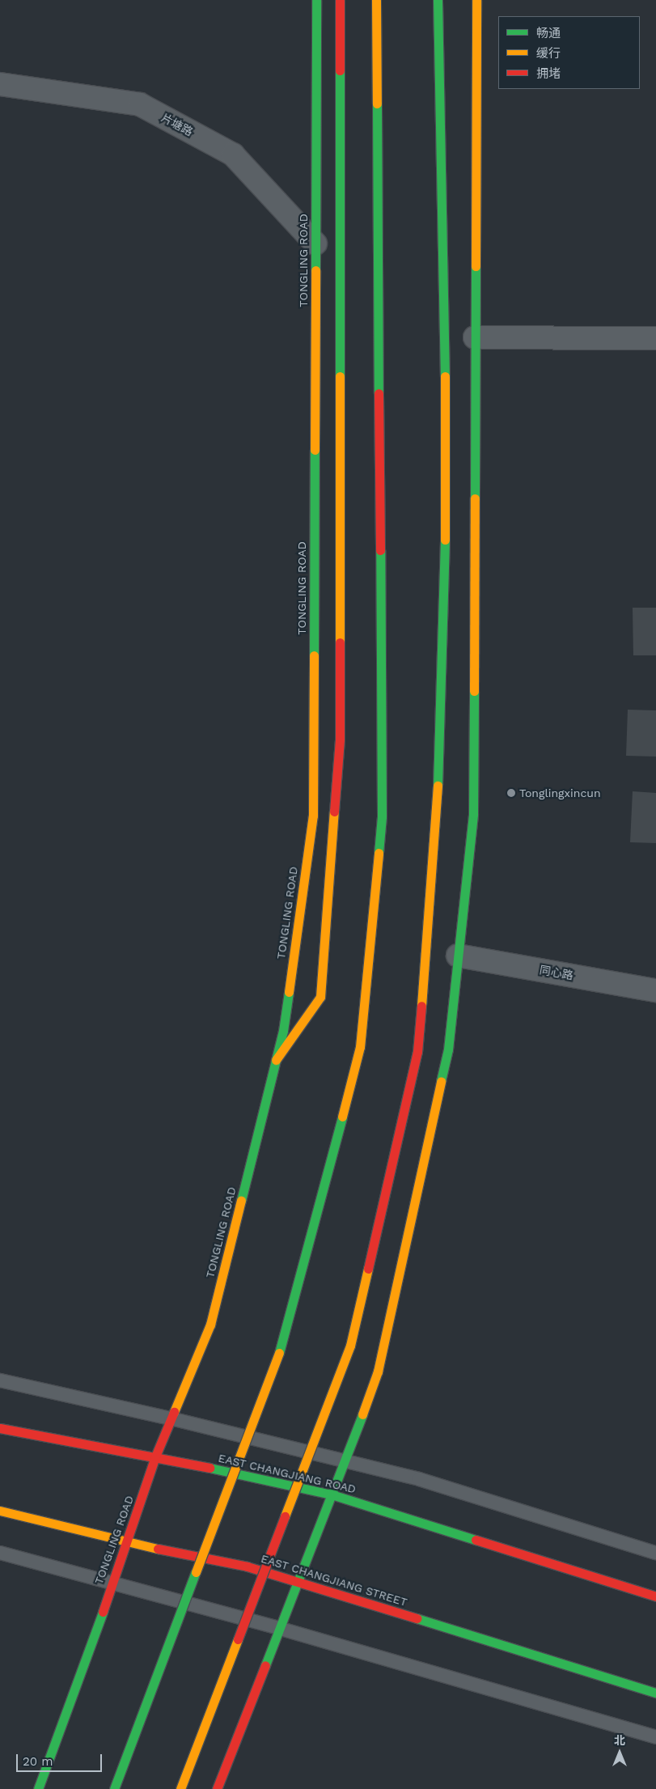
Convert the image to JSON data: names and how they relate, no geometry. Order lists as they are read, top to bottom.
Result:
{
  "streets": {
    "main road": ["TONGLING ROAD", "EAST CHANGJIANG ROAD", "EAST CHANGJIANG STREET"],
    "street": ["片塘路", "同心路"]
  },
  "crossings": [
    ["片塘路", "TONGLING ROAD"],
    ["TONGLING ROAD", "EAST CHANGJIANG ROAD"],
    ["TONGLING ROAD", "EAST CHANGJIANG STREET"]
  ],
  "places": ["Tonglingxincun"],
  "legend": ["畅通", "缓行", "拥堵"],
  "scale_bar": "20 m",
  "north": "top"
}
